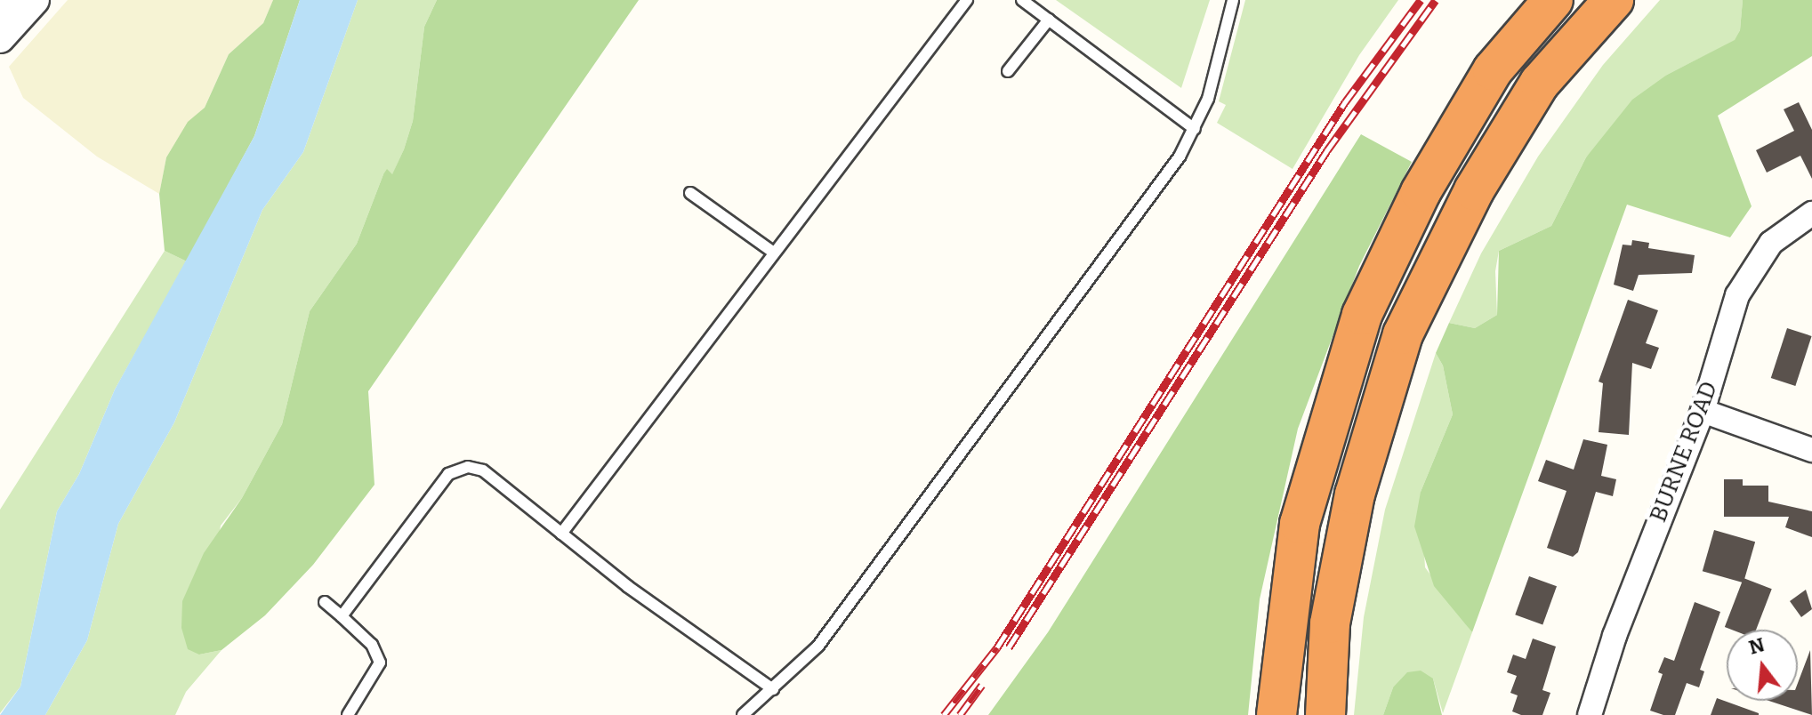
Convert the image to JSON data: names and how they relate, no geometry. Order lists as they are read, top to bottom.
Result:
{
  "streets": {
    "street": ["BURNE ROAD"]
  },
  "north": "top"
}
